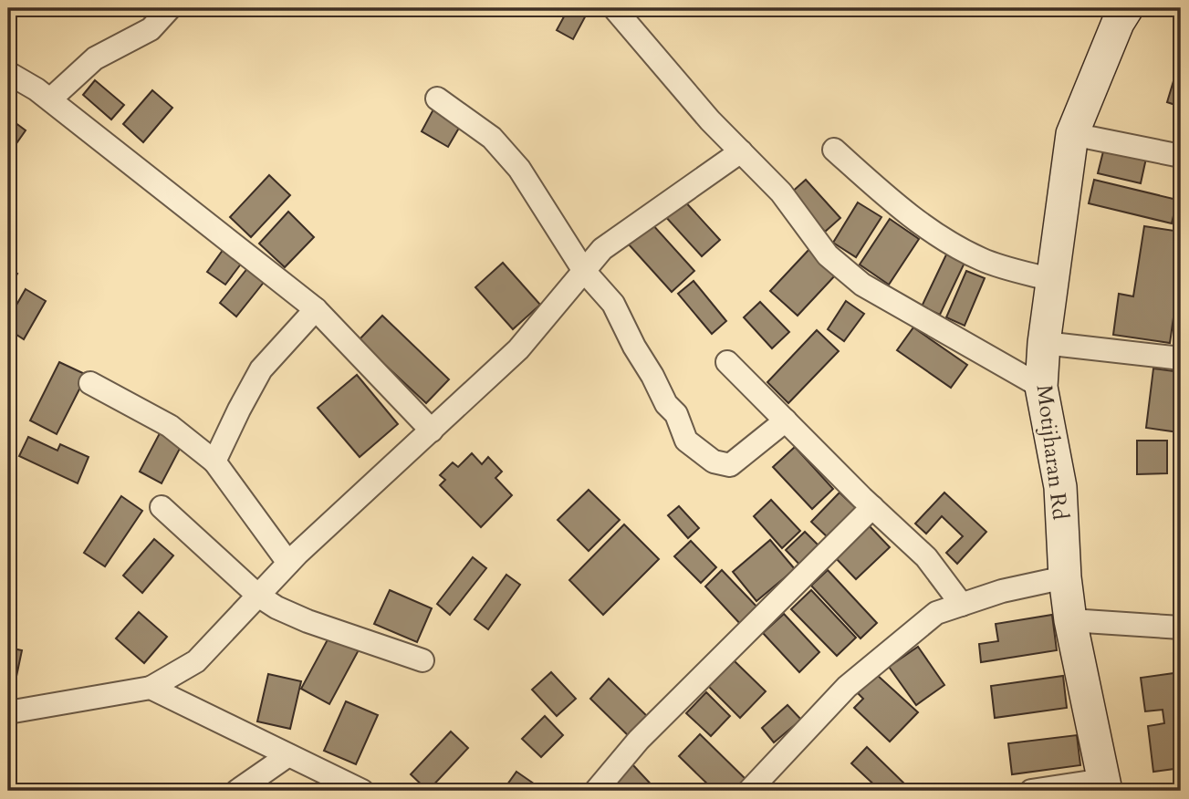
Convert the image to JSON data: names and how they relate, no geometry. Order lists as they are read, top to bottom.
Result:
{
  "streets": {
    "main road": ["Motijharan Rd"]
  }
}
